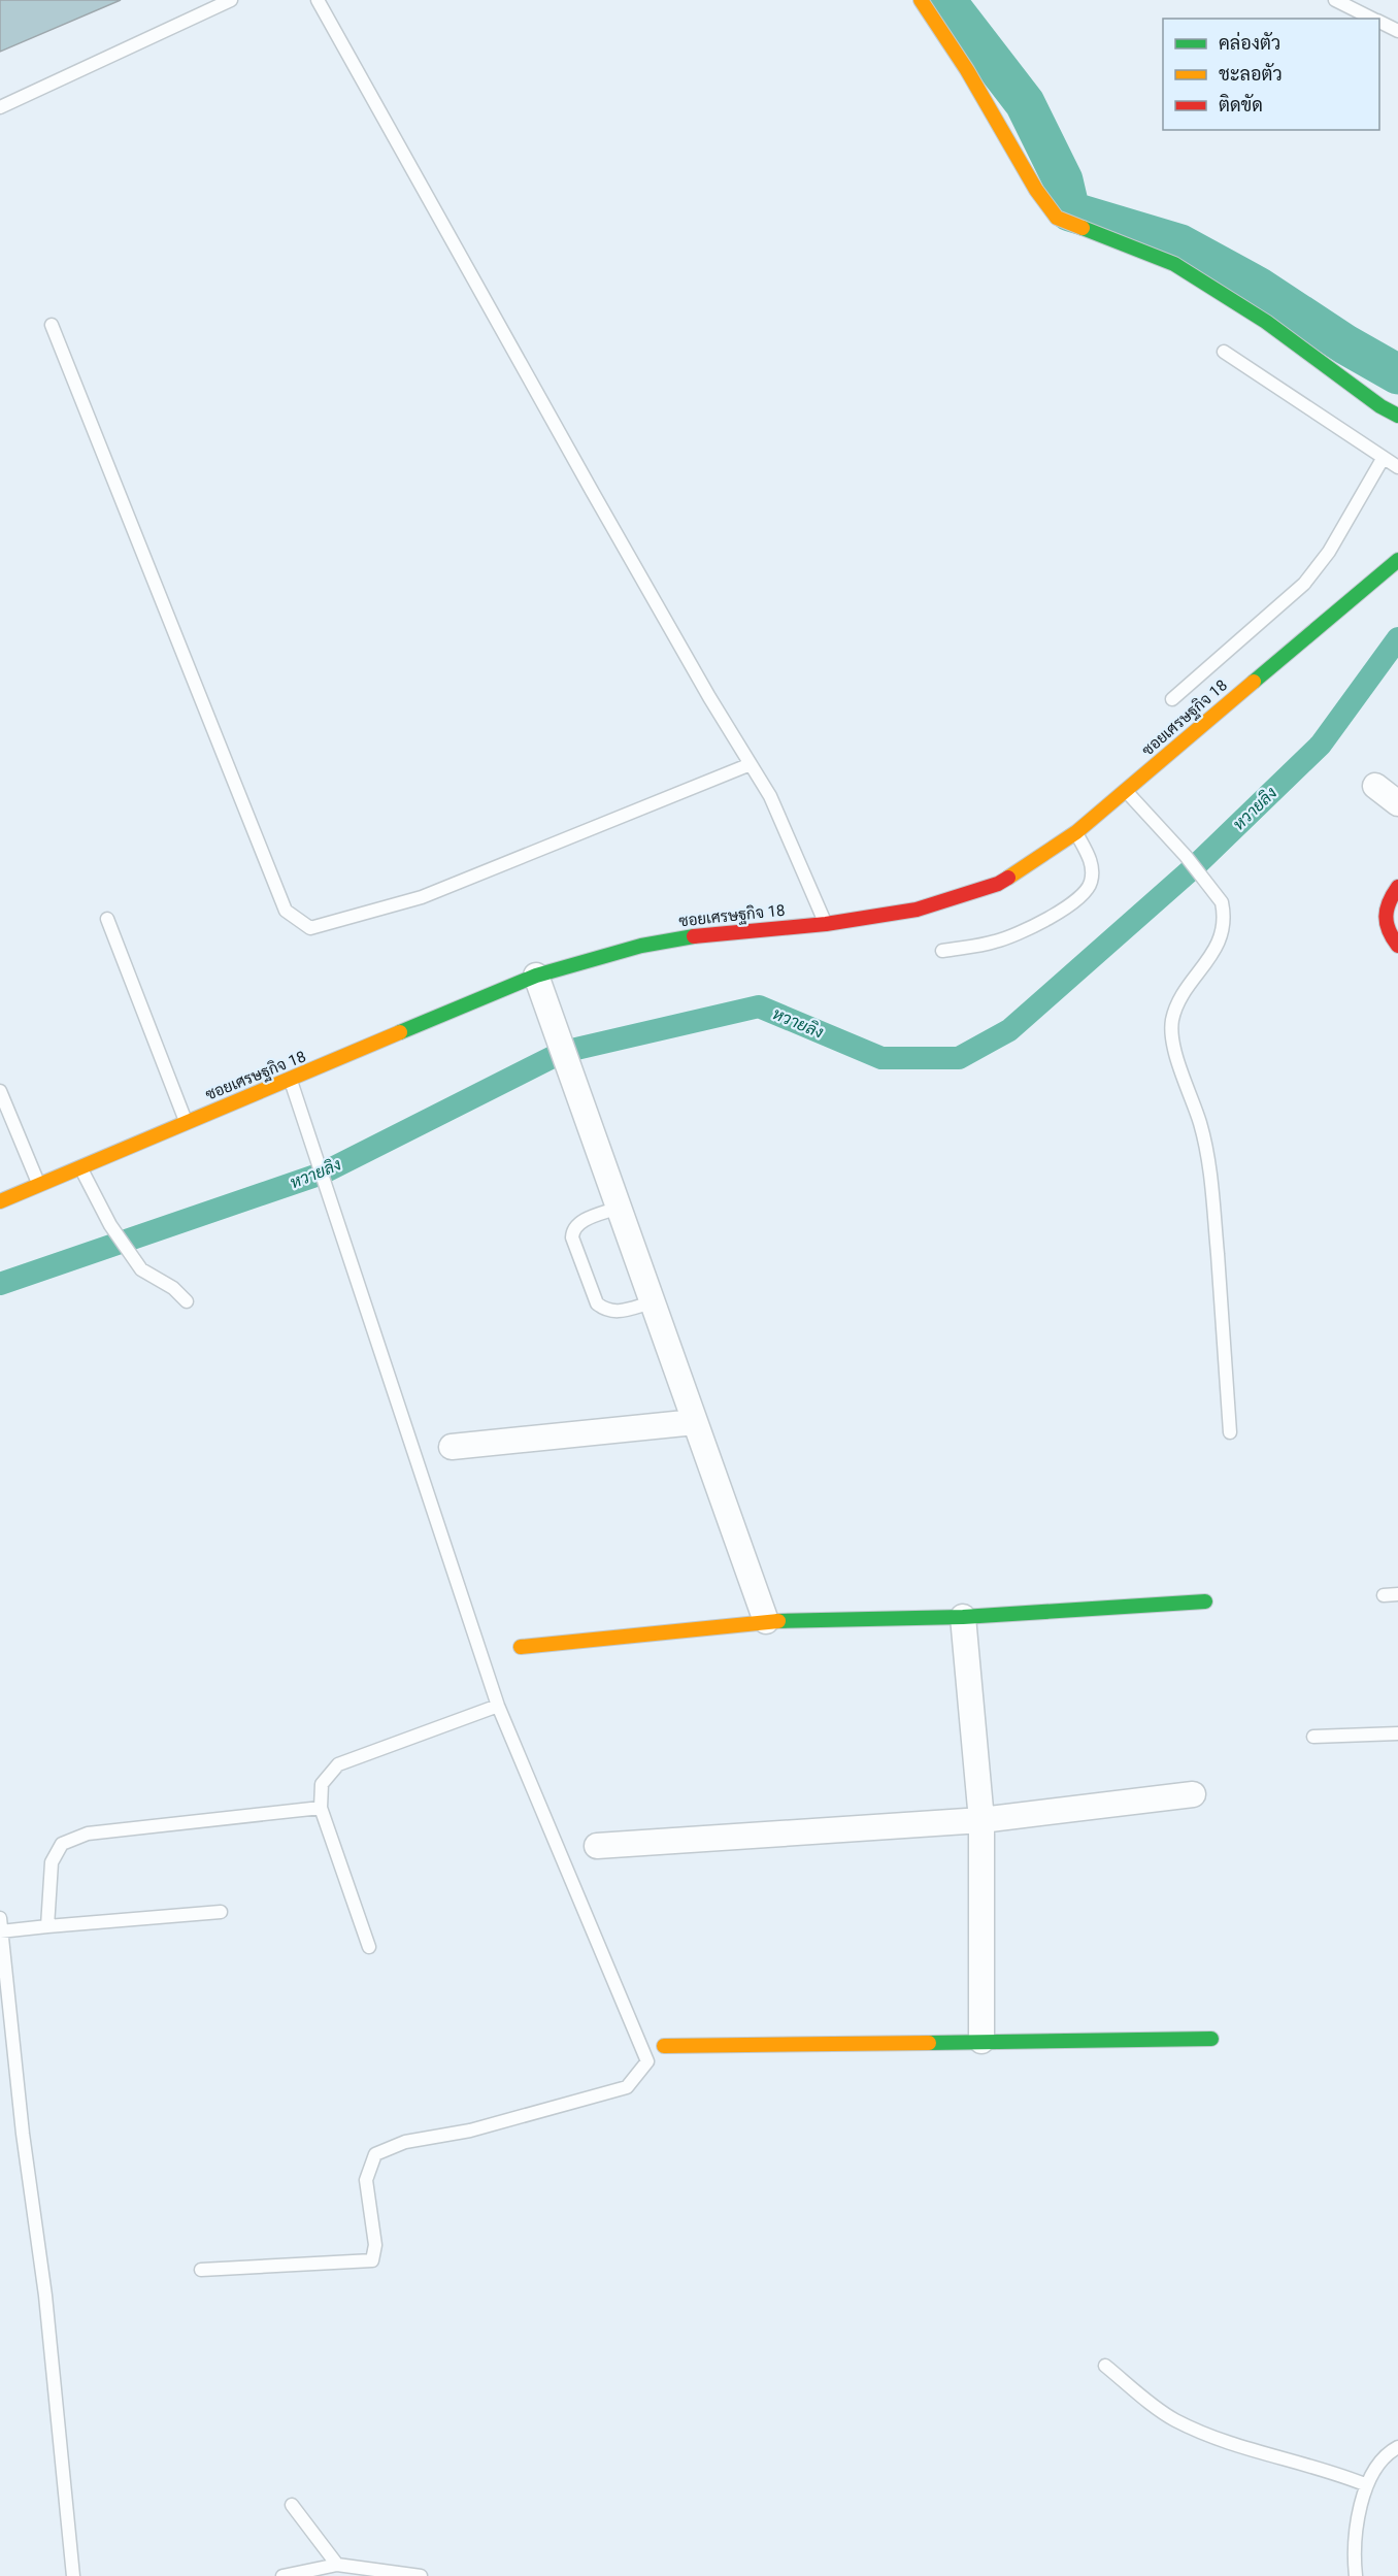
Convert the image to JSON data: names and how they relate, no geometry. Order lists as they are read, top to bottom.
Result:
{
  "streets": {
    "street": ["ซอยเศรษฐกิจ 18"]
  },
  "water": ["หวายลิง"],
  "legend": ["คล่องตัว", "ชะลอตัว", "ติดขัด"]
}
